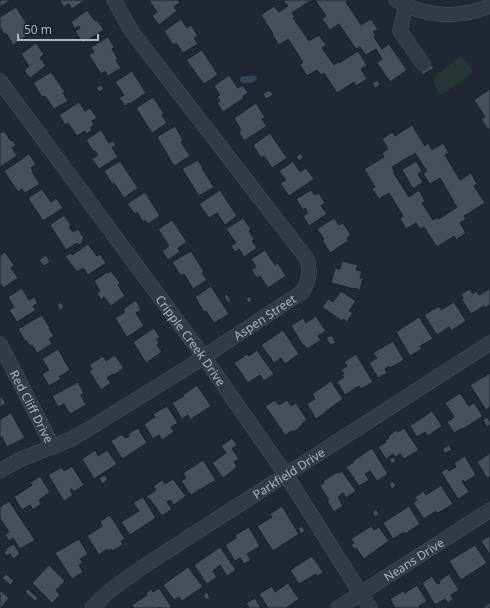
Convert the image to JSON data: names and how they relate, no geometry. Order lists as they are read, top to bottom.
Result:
{
  "streets": {
    "street": [
      "Aspen Street",
      "Cripple Creek Drive",
      "Red Cliff Drive",
      "Parkfield Drive",
      "Neans Drive"
    ]
  },
  "crossings": [
    ["Aspen Street", "Cripple Creek Drive"],
    ["Aspen Street", "Red Cliff Drive"],
    ["Cripple Creek Drive", "Parkfield Drive"],
    ["Cripple Creek Drive", "Neans Drive"]
  ],
  "scale_bar": "50 m"
}
